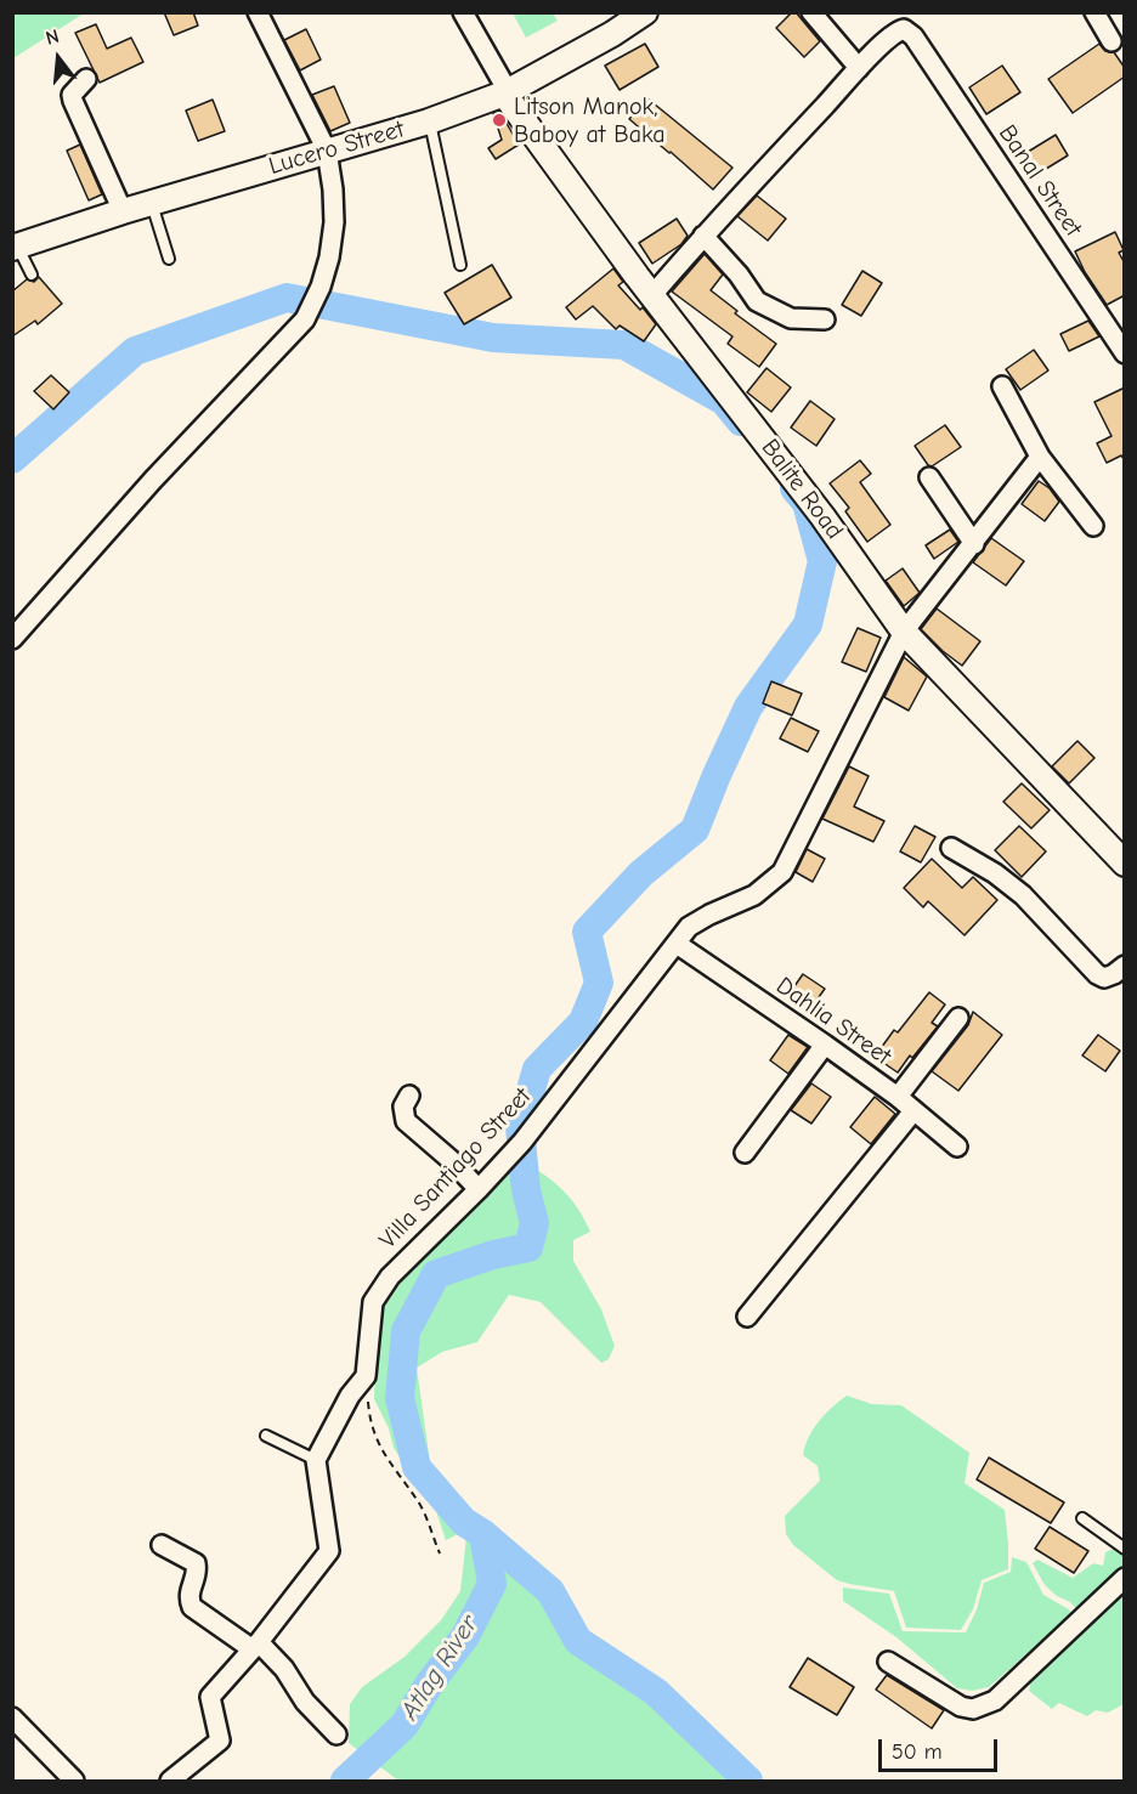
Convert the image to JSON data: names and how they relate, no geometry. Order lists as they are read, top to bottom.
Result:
{
  "streets": {
    "street": [
      "Lucero Street",
      "Banal Street",
      "Balite Road",
      "Dahlia Street",
      "Villa Santiago Street"
    ]
  },
  "crossings": [
    ["Lucero Street", "Balite Road"],
    ["Balite Road", "Villa Santiago Street"],
    ["Dahlia Street", "Villa Santiago Street"]
  ],
  "water": ["Atlag River"],
  "places": ["Litson Manok, Baboy at Baka"],
  "scale_bar": "50 m",
  "north": "top"
}
